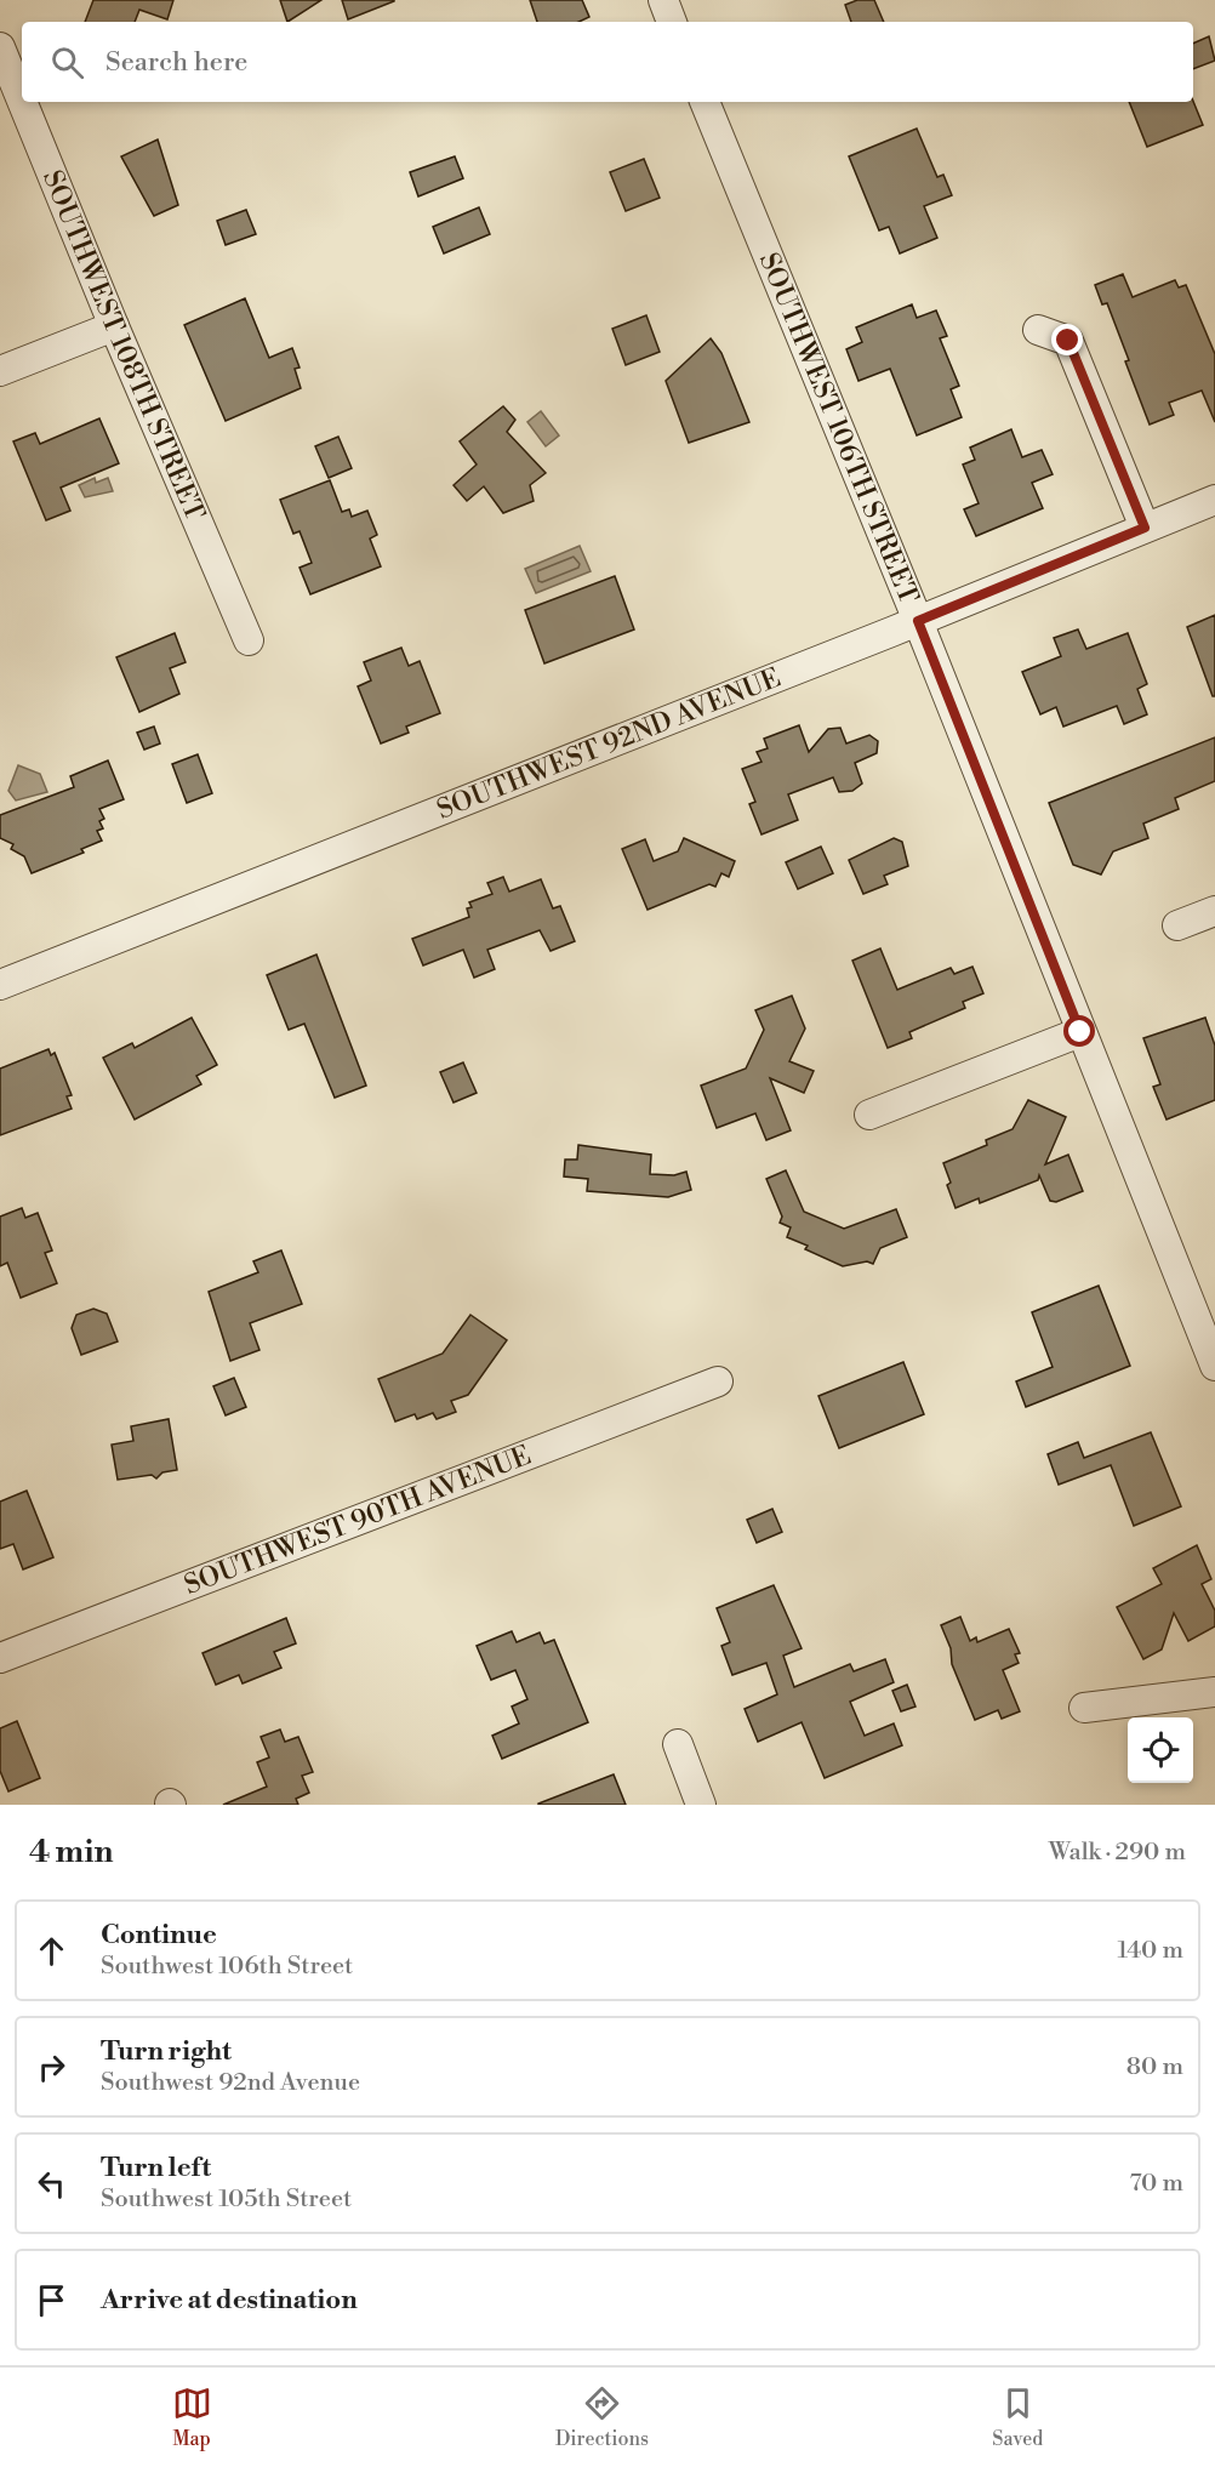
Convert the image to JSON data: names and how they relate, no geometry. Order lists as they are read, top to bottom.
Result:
{
  "streets": {
    "street": [
      "SOUTHWEST 108TH STREET",
      "SOUTHWEST 106TH STREET",
      "SOUTHWEST 92ND AVENUE",
      "SOUTHWEST 90TH AVENUE"
    ]
  },
  "crossings": [
    ["SOUTHWEST 106TH STREET", "SOUTHWEST 92ND AVENUE"]
  ],
  "page": {
    "search": "Search here",
    "heading": ["4 min", "Walk · 290 m"],
    "list": [
      ["Continue", "Southwest 106th Street", "140 m"],
      ["Turn right", "Southwest 92nd Avenue", "80 m"],
      ["Turn left", "Southwest 105th Street", "70 m"],
      "Arrive at destination"
    ],
    "nav": ["Map", "Directions", "Saved"]
  }
}
